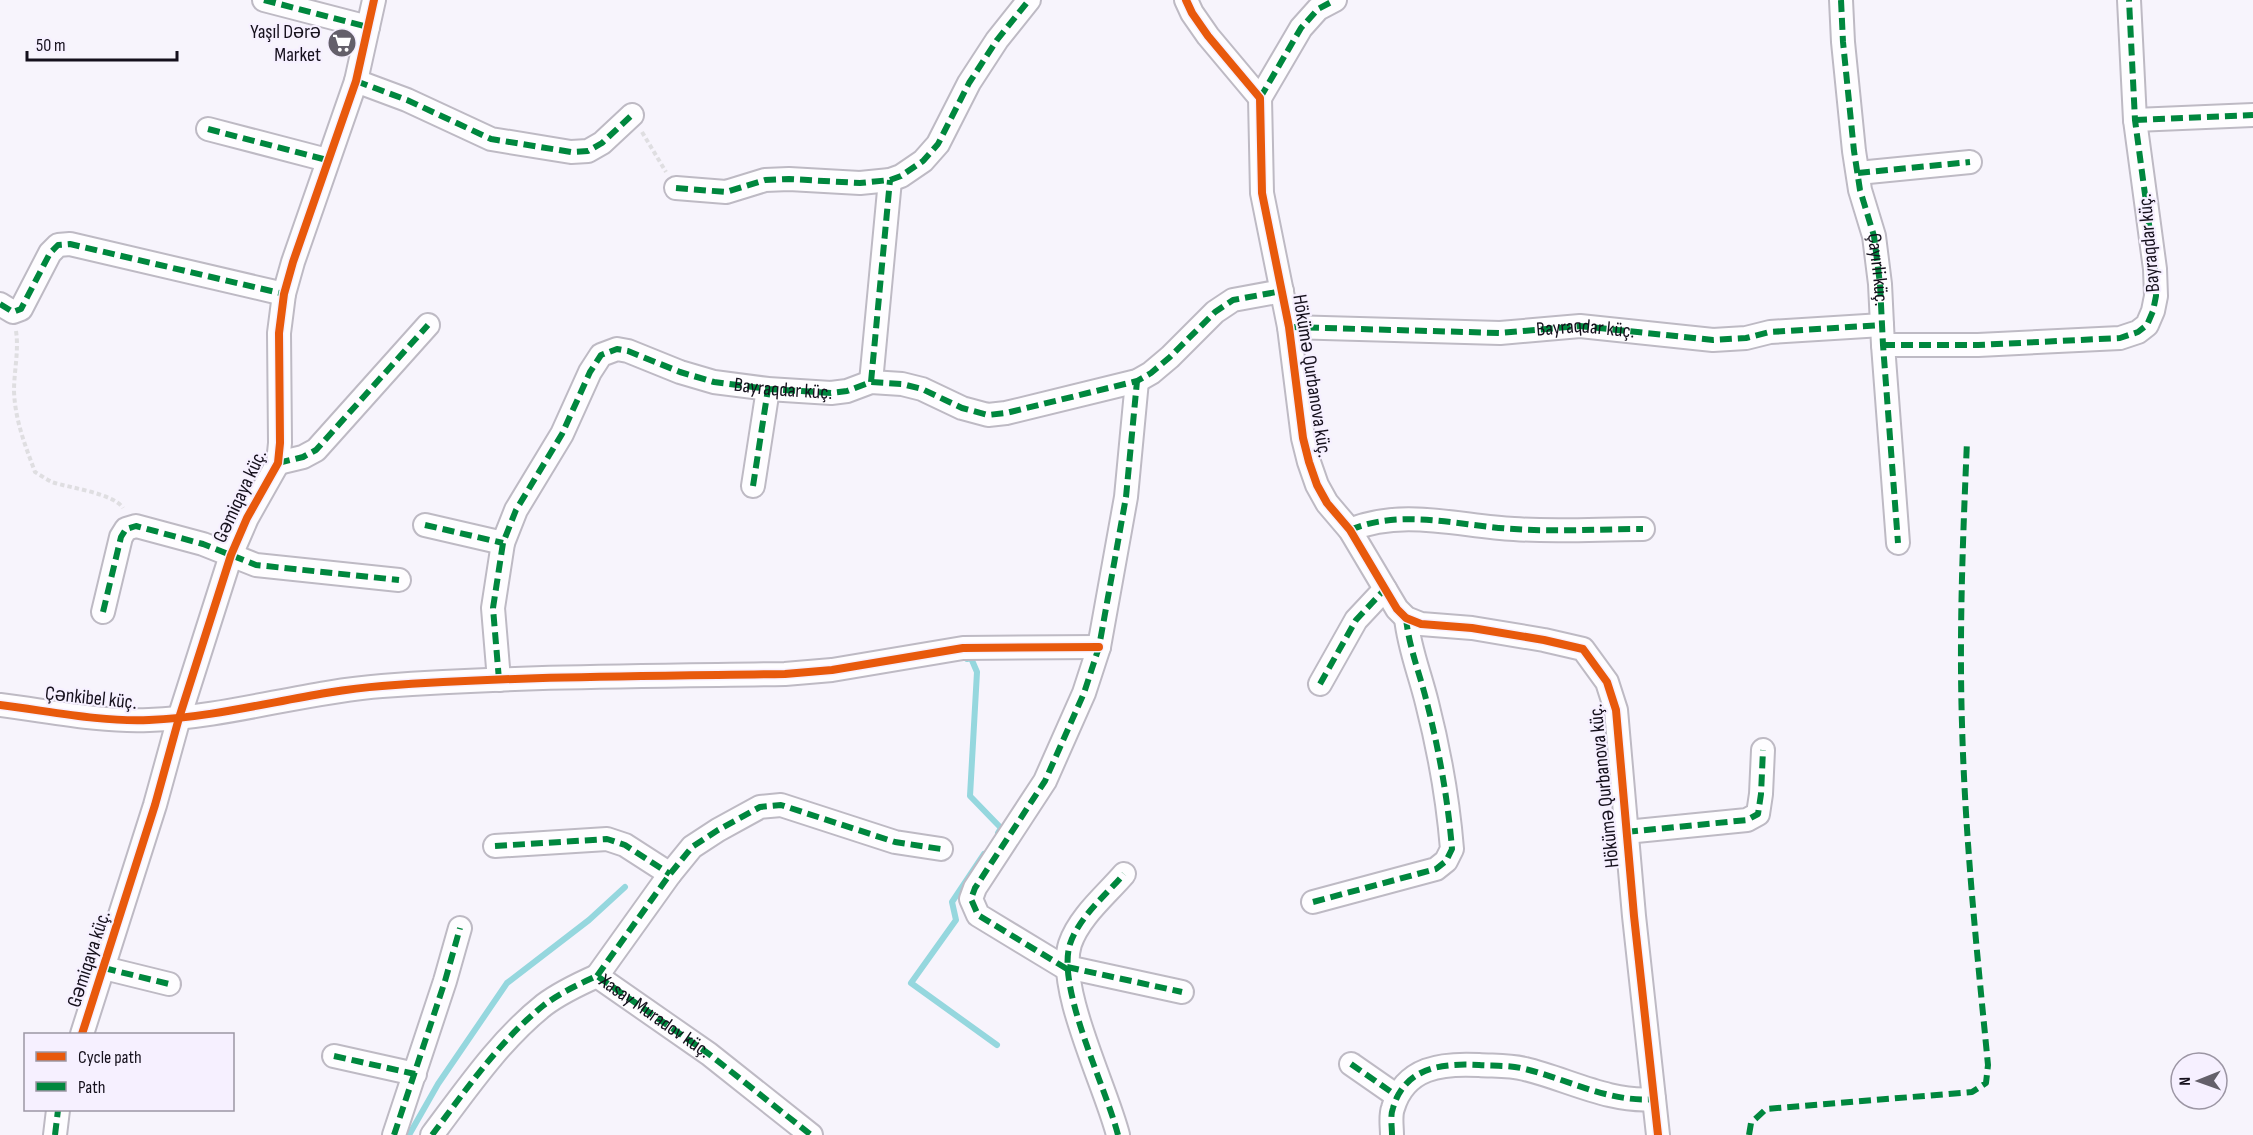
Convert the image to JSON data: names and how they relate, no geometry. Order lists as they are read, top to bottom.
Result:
{
  "streets": {
    "street": [
      "Bayraqdar küç.",
      "Çayırli küç.",
      "Hökümə Qurbanova küç.",
      "Gəmiqaya küç.",
      "Çənkibel küç.",
      "Xasay Muradov küç."
    ]
  },
  "crossings": [
    ["Bayraqdar küç.", "Çayırli küç."],
    ["Bayraqdar küç.", "Hökümə Qurbanova küç."],
    ["Bayraqdar küç.", "Çənkibel küç."],
    ["Gəmiqaya küç.", "Çənkibel küç."]
  ],
  "places": {
    "supermarket": ["Yaşıl Dərə Market"]
  },
  "legend": ["Cycle path", "Path"],
  "scale_bar": "50 m",
  "north": "left"
}
